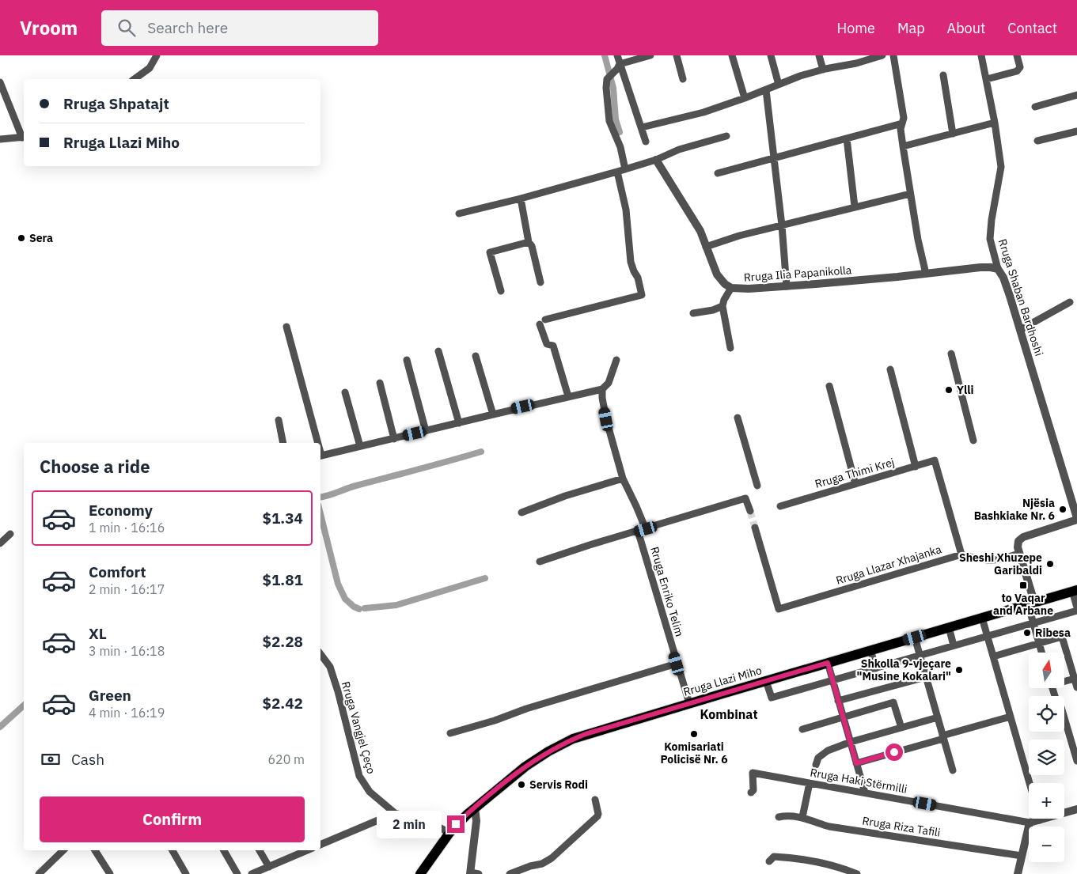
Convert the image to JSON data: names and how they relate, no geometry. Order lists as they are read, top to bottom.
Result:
{
  "streets": {
    "main road": ["Rruga Llazi Miho"],
    "street": [
      "Rruga Ilia Papanikolla",
      "Rruga Shaban Bardhoshi",
      "Rruga Thimi Krej",
      "Rruga Llazar Xhajanka",
      "Rruga Enriko Telim",
      "Rruga Vangjel Çeço",
      "Rruga Haki Stërmilli",
      "Rruga Riza Tafili"
    ]
  },
  "crossings": [
    ["Rruga Ilia Papanikolla", "Rruga Shaban Bardhoshi"],
    ["Rruga Thimi Krej", "Rruga Llazar Xhajanka"],
    ["Rruga Enriko Telim", "Rruga Llazi Miho"],
    ["Rruga Llazi Miho", "Rruga Vangjel Çeço"]
  ],
  "districts": ["Kombinat"],
  "places": {
    "other": [
      "Sera",
      "Ylli",
      "Njësia Bashkiake Nr. 6",
      "Sheshi Xhuzepe Garibaldi",
      "Ribesa",
      "Shkolla 9-vjeçare \"Musine Kokalari\"",
      "Komisariati Policisë Nr. 6",
      "Servis Rodi"
    ],
    "transit": ["to Vaqar and Arbane"]
  },
  "north": "top",
  "page": {
    "header": "Vroom",
    "search": "Search here",
    "nav": [
      "Home",
      "Map",
      "About",
      "Contact"
    ],
    "banner": ["Rruga Shpatajt", "Rruga Llazi Miho"],
    "heading": "Choose a ride",
    "list": [
      {
        "name": "Economy",
        "note": "1 min · 16:16",
        "value": "$1.34"
      },
      {
        "name": "Comfort",
        "note": "2 min · 16:17",
        "value": "$1.81"
      },
      {
        "name": "XL",
        "note": "3 min · 16:18",
        "value": "$2.28"
      },
      {
        "name": "Green",
        "note": "4 min · 16:19",
        "value": "$2.42"
      }
    ],
    "map_buttons": ["+", "−"],
    "pay": ["Cash", "620 m"],
    "buttons": "Confirm",
    "bubble": "2 min"
  }
}
